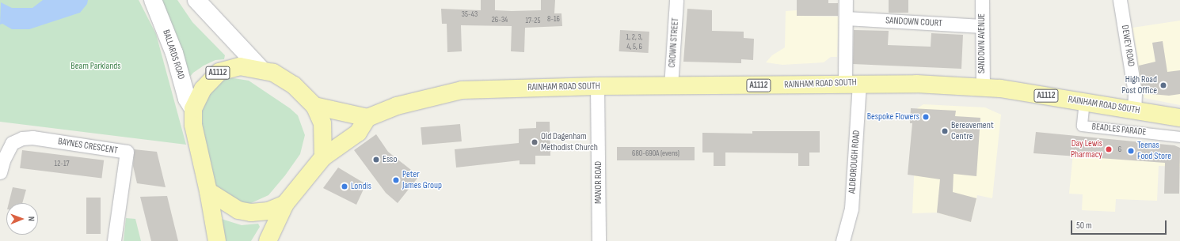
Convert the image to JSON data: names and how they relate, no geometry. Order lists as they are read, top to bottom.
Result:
{
  "streets": {
    "main road": ["BALLARDS ROAD", "A1112", "RAINHAM ROAD SOUTH"],
    "street": [
      "SANDOWN COURT",
      "CROWN STREET",
      "SANDOWN AVENUE",
      "DEWEY ROAD",
      "BEADLES PARADE",
      "BAYNES CRESCENT",
      "ALDBOROUGH ROAD",
      "MANOR ROAD"
    ]
  },
  "crossings": [
    ["SANDOWN COURT", "SANDOWN AVENUE"],
    ["CROWN STREET", "RAINHAM ROAD SOUTH"],
    ["SANDOWN AVENUE", "RAINHAM ROAD SOUTH"],
    ["DEWEY ROAD", "RAINHAM ROAD SOUTH"],
    ["BALLARDS ROAD", "A1112"],
    ["RAINHAM ROAD SOUTH", "BEADLES PARADE"],
    ["RAINHAM ROAD SOUTH", "ALDBOROUGH ROAD"],
    ["RAINHAM ROAD SOUTH", "MANOR ROAD"]
  ],
  "parks": ["Beam Parklands"],
  "places": [
    "High Road Post Office",
    "Bespoke Flowers",
    "Bereavement Centre",
    "Old Dagenham Methodist Church",
    "Day Lewis Pharmacy",
    "Teenas Food Store",
    "Esso",
    "Peter James Group",
    "Londis"
  ],
  "house_numbers": [
    "35-43",
    "8-16",
    "26-34",
    "17-25",
    "1, 2, 3, 4, 5, 6",
    "6",
    "680-690A (evens)",
    "12-17"
  ],
  "scale_bar": "50 m",
  "north": "right"
}
